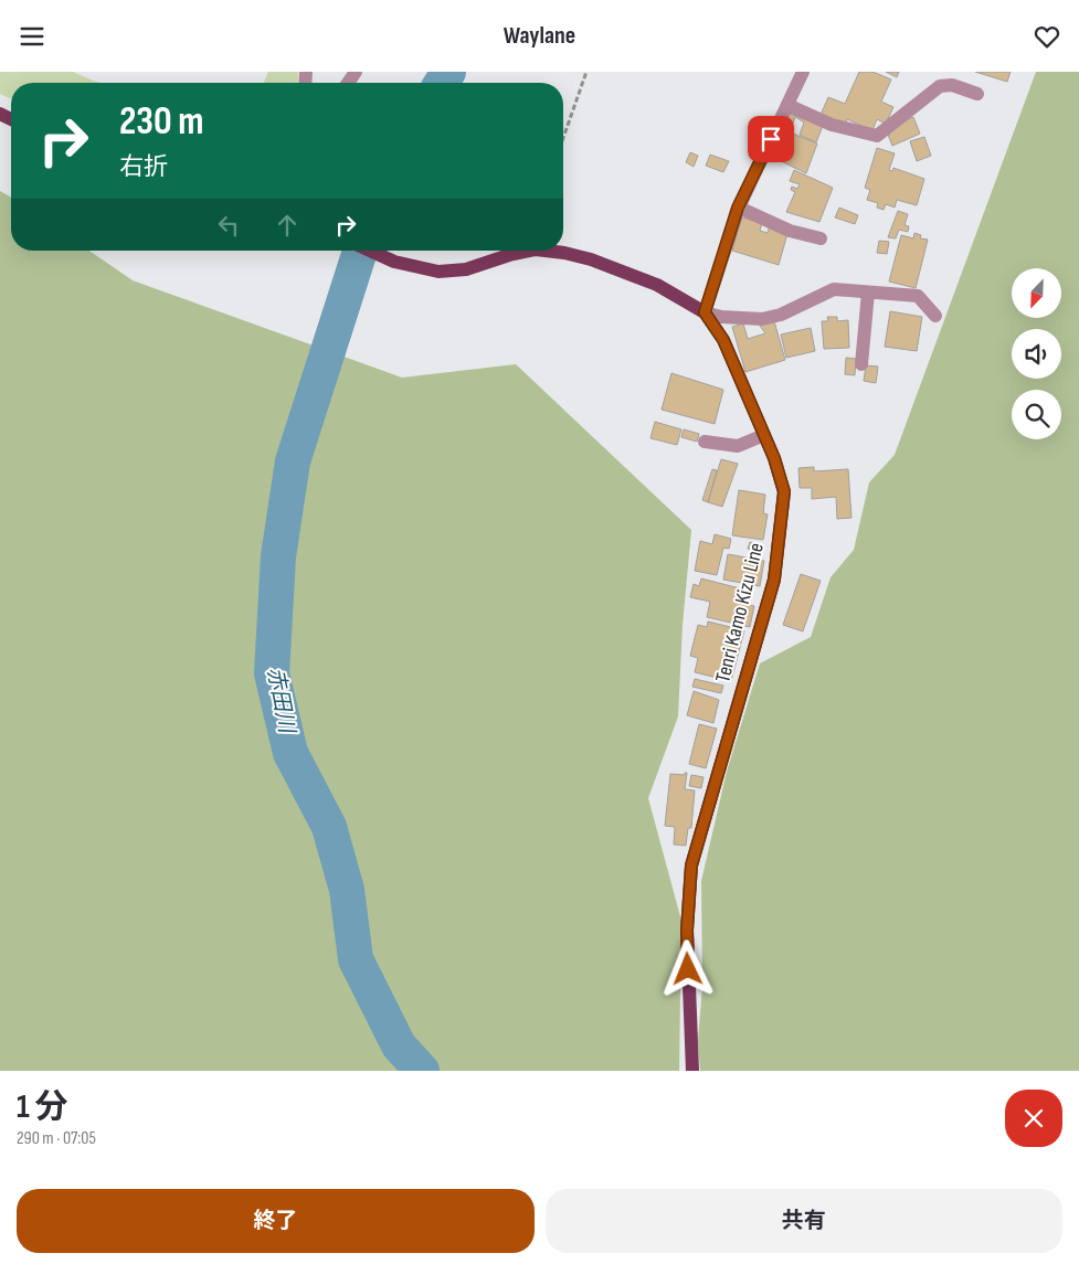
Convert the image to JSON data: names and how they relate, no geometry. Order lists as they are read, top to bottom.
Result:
{
  "streets": {
    "main road": ["Tenri Kamo Kizu Line"]
  },
  "water": ["赤田川"],
  "north": "bottom left",
  "page": {
    "header": "Waylane",
    "turn": ["230 m", "右折"],
    "heading": ["1 分", "290 m · 07:05"],
    "buttons": ["終了", "共有"]
  }
}
